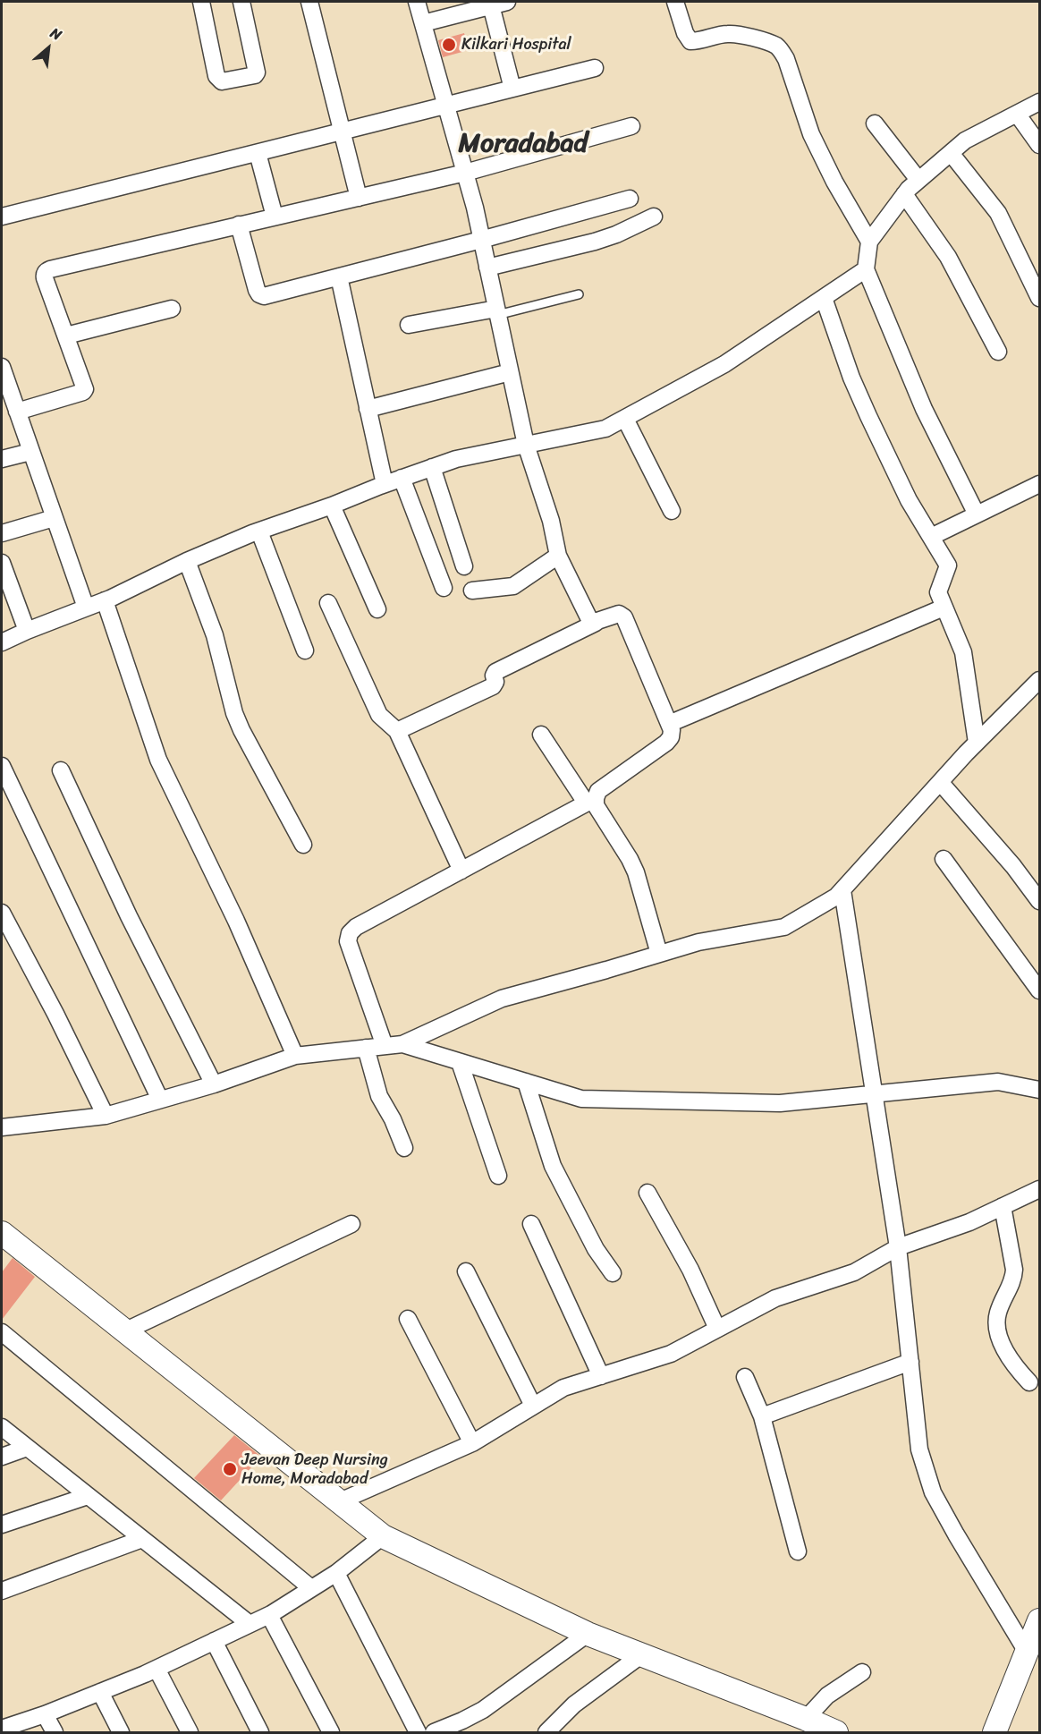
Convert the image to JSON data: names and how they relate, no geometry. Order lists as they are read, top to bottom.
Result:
{
  "districts": ["Moradabad"],
  "places": ["Kilkari Hospital", "Jeevan Deep Nursing Home, Moradabad"],
  "north": "top right"
}
